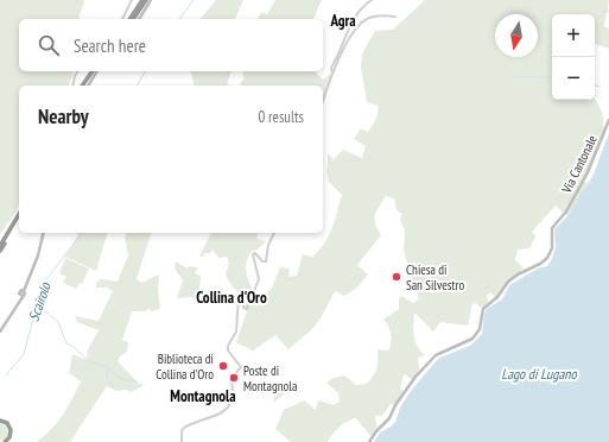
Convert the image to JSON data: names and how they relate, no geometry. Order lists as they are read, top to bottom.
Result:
{
  "streets": {
    "main road": ["Via Cantonale"]
  },
  "districts": ["Agra", "Collina d'Oro", "Montagnola"],
  "water": ["Scairolo", "Lago di Lugano"],
  "places": ["Chiesa di San Silvestro", "Biblioteca di Collina d'Oro", "Poste di Montagnola"],
  "north": "bottom",
  "page": {
    "map_buttons": ["+", "−"],
    "search": "Search here",
    "heading": ["Nearby", "0 results"]
  }
}
